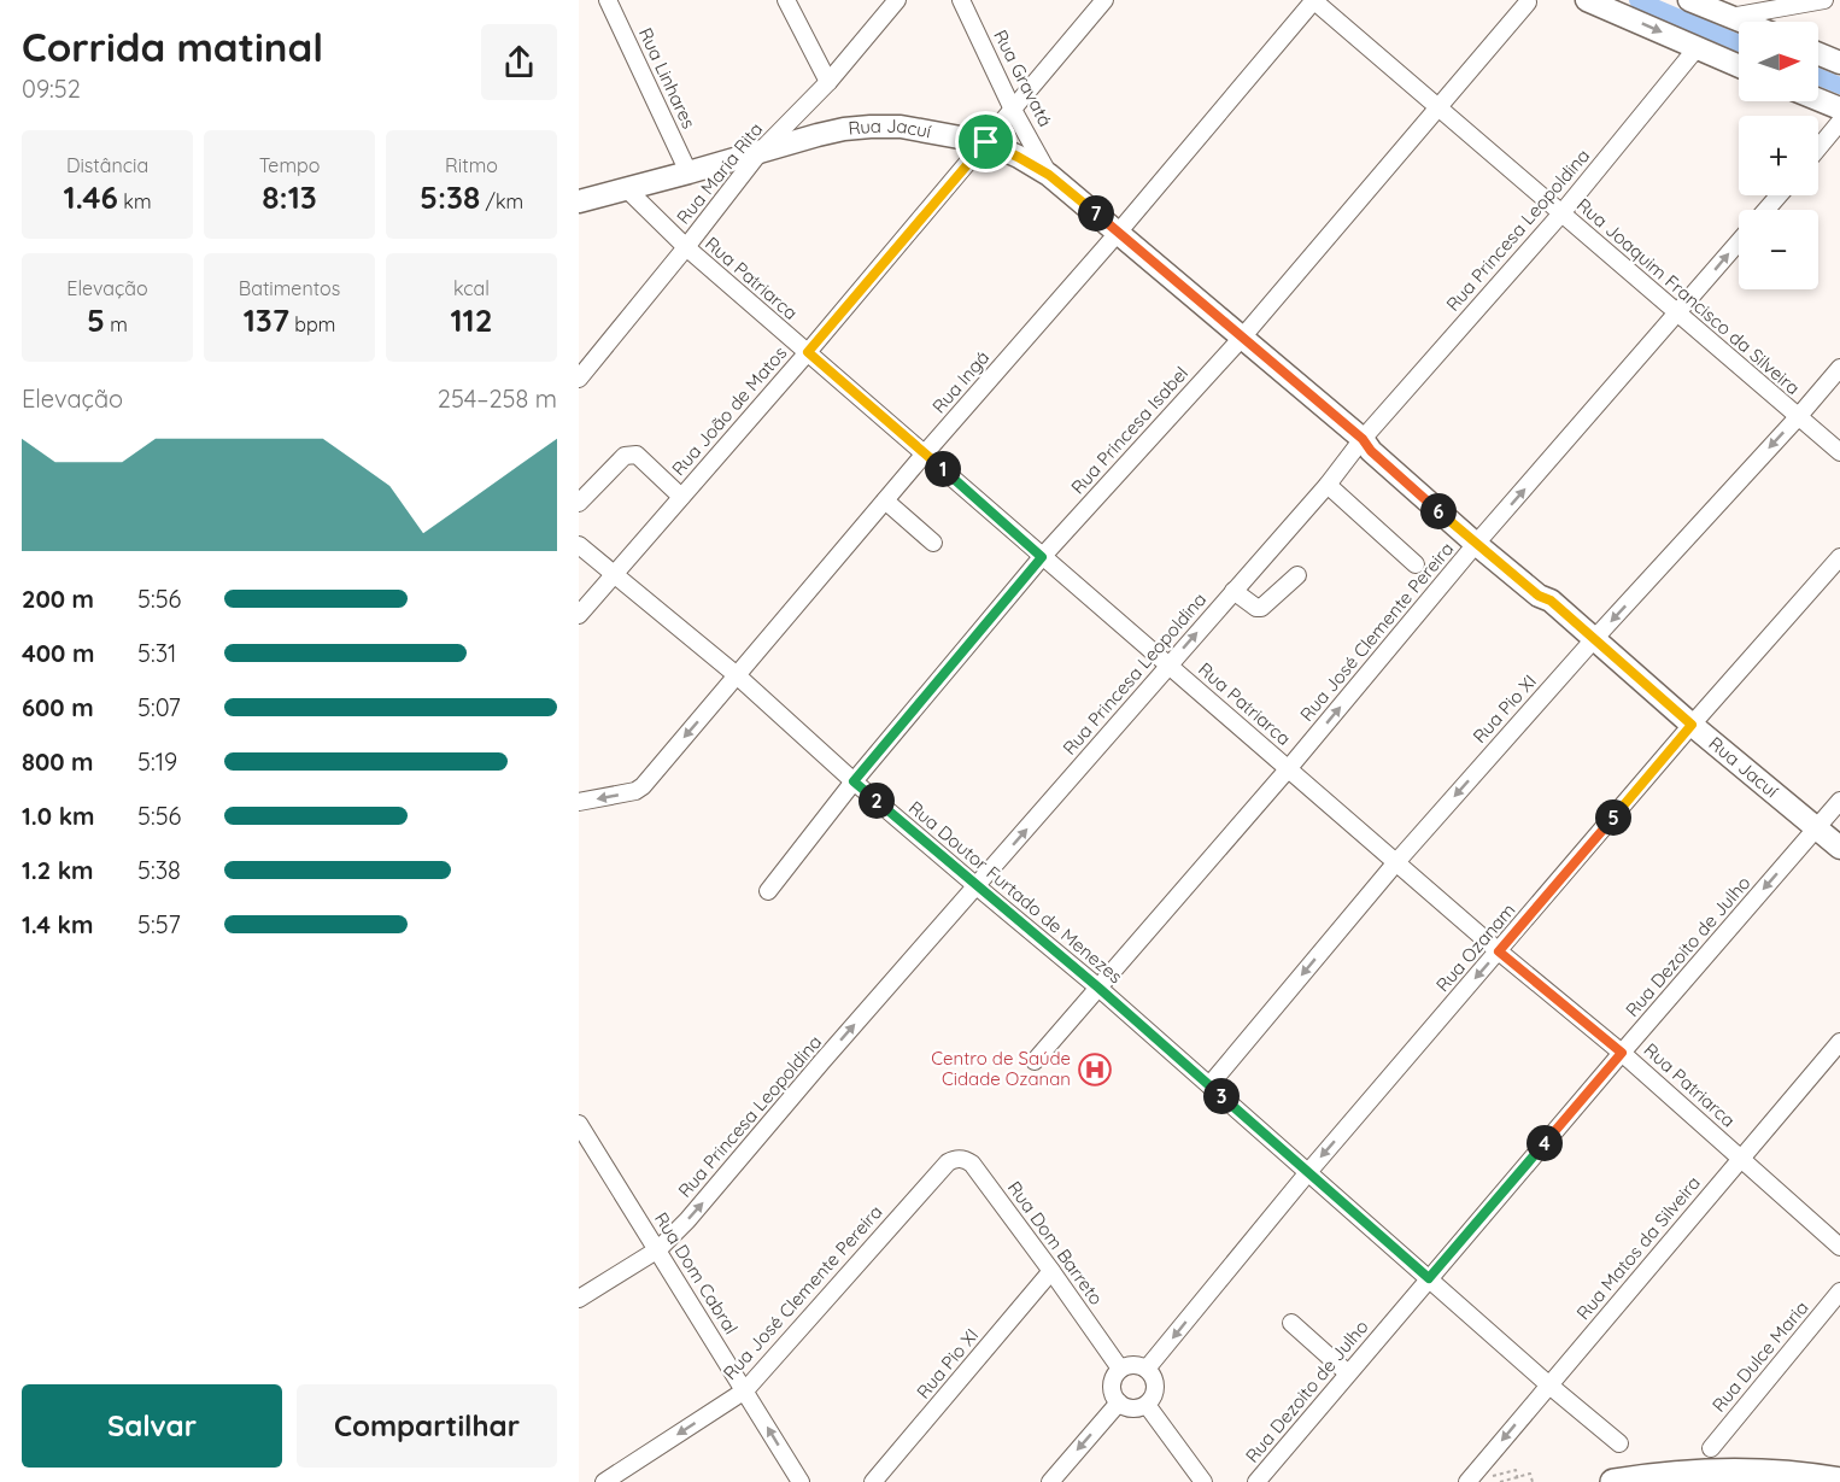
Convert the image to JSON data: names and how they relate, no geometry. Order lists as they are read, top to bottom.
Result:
{
  "streets": {
    "main road": ["Rua Jacuí"],
    "street": [
      "Rua Linhares",
      "Rua Gravatá",
      "Rua Maria Rita",
      "Rua Princesa Leopoldina",
      "Rua Patriarca",
      "Rua Joaquim Francisco da Silveira",
      "Rua Ingá",
      "Rua João de Matos",
      "Rua Princesa Isabel",
      "Rua José Clemente Pereira",
      "Rua Pio XI",
      "Rua Doutor Furtado de Menezes",
      "Rua Dezoito de Julho",
      "Rua Ozanam",
      "Rua Dom Barreto",
      "Rua Matos da Silveira",
      "Rua Dom Cabral",
      "Rua Dulce Maria"
    ]
  },
  "crossings": [
    ["Rua Linhares", "Rua Jacuí"],
    ["Rua Gravatá", "Rua Jacuí"],
    ["Rua Gravatá", "Rua João de Matos"],
    ["Rua Jacuí", "Rua Maria Rita"],
    ["Rua Jacuí", "Rua Princesa Leopoldina"],
    ["Rua Jacuí", "Rua Patriarca"],
    ["Rua Jacuí", "Rua Ingá"],
    ["Rua Jacuí", "Rua João de Matos"],
    ["Rua Jacuí", "Rua Princesa Isabel"],
    ["Rua Jacuí", "Rua José Clemente Pereira"],
    ["Rua Jacuí", "Rua Pio XI"],
    ["Rua Jacuí", "Rua Dezoito de Julho"],
    ["Rua Jacuí", "Rua Ozanam"],
    ["Rua Maria Rita", "Rua Patriarca"],
    ["Rua Princesa Leopoldina", "Rua Patriarca"],
    ["Rua Princesa Leopoldina", "Rua Joaquim Francisco da Silveira"],
    ["Rua Princesa Leopoldina", "Rua Doutor Furtado de Menezes"],
    ["Rua Princesa Leopoldina", "Rua Dom Cabral"],
    ["Rua Patriarca", "Rua Ingá"],
    ["Rua Patriarca", "Rua João de Matos"],
    ["Rua Patriarca", "Rua Princesa Isabel"],
    ["Rua Patriarca", "Rua José Clemente Pereira"],
    ["Rua Patriarca", "Rua Pio XI"],
    ["Rua Patriarca", "Rua Dezoito de Julho"],
    ["Rua Patriarca", "Rua Ozanam"],
    ["Rua Patriarca", "Rua Matos da Silveira"],
    ["Rua Joaquim Francisco da Silveira", "Rua Ingá"],
    ["Rua Joaquim Francisco da Silveira", "Rua Princesa Isabel"],
    ["Rua Joaquim Francisco da Silveira", "Rua José Clemente Pereira"],
    ["Rua Joaquim Francisco da Silveira", "Rua Pio XI"],
    ["Rua Ingá", "Rua Doutor Furtado de Menezes"],
    ["Rua João de Matos", "Rua Doutor Furtado de Menezes"],
    ["Rua Princesa Isabel", "Rua Doutor Furtado de Menezes"],
    ["Rua José Clemente Pereira", "Rua Doutor Furtado de Menezes"],
    ["Rua José Clemente Pereira", "Rua Dom Barreto"],
    ["Rua José Clemente Pereira", "Rua Dom Cabral"],
    ["Rua Pio XI", "Rua Doutor Furtado de Menezes"],
    ["Rua Pio XI", "Rua Dom Barreto"],
    ["Rua Doutor Furtado de Menezes", "Rua Dezoito de Julho"],
    ["Rua Doutor Furtado de Menezes", "Rua Ozanam"],
    ["Rua Doutor Furtado de Menezes", "Rua Matos da Silveira"],
    ["Rua Ozanam", "Rua Dom Barreto"]
  ],
  "one_way": ["Rua Princesa Leopoldina", "Rua Pio XI", "Rua Ozanam"],
  "places": {
    "hospital": ["Centro de Saúde Cidade Ozanan"]
  },
  "north": "right",
  "page": {
    "heading": ["Corrida matinal", "09:52"],
    "map_buttons": ["+", "−"],
    "stats": [
      ["Distância", "1.46 km"],
      ["Tempo", "8:13"],
      ["Ritmo", "5:38 /km"],
      ["Elevação", "5 m"],
      ["Batimentos", "137 bpm"],
      ["kcal", "112"]
    ],
    "pins": [
      "7",
      "1",
      "6",
      "2",
      "5",
      "3",
      "4"
    ],
    "chart": ["Elevação", "254–258 m"],
    "list": [
      {
        "name": "200 m",
        "note": "5:56"
      },
      {
        "name": "400 m",
        "note": "5:31"
      },
      {
        "name": "600 m",
        "note": "5:07"
      },
      {
        "name": "800 m",
        "note": "5:19"
      },
      {
        "name": "1.0 km",
        "note": "5:56"
      },
      {
        "name": "1.2 km",
        "note": "5:38"
      },
      {
        "name": "1.4 km",
        "note": "5:57"
      }
    ],
    "buttons": ["Salvar", "Compartilhar"]
  }
}
